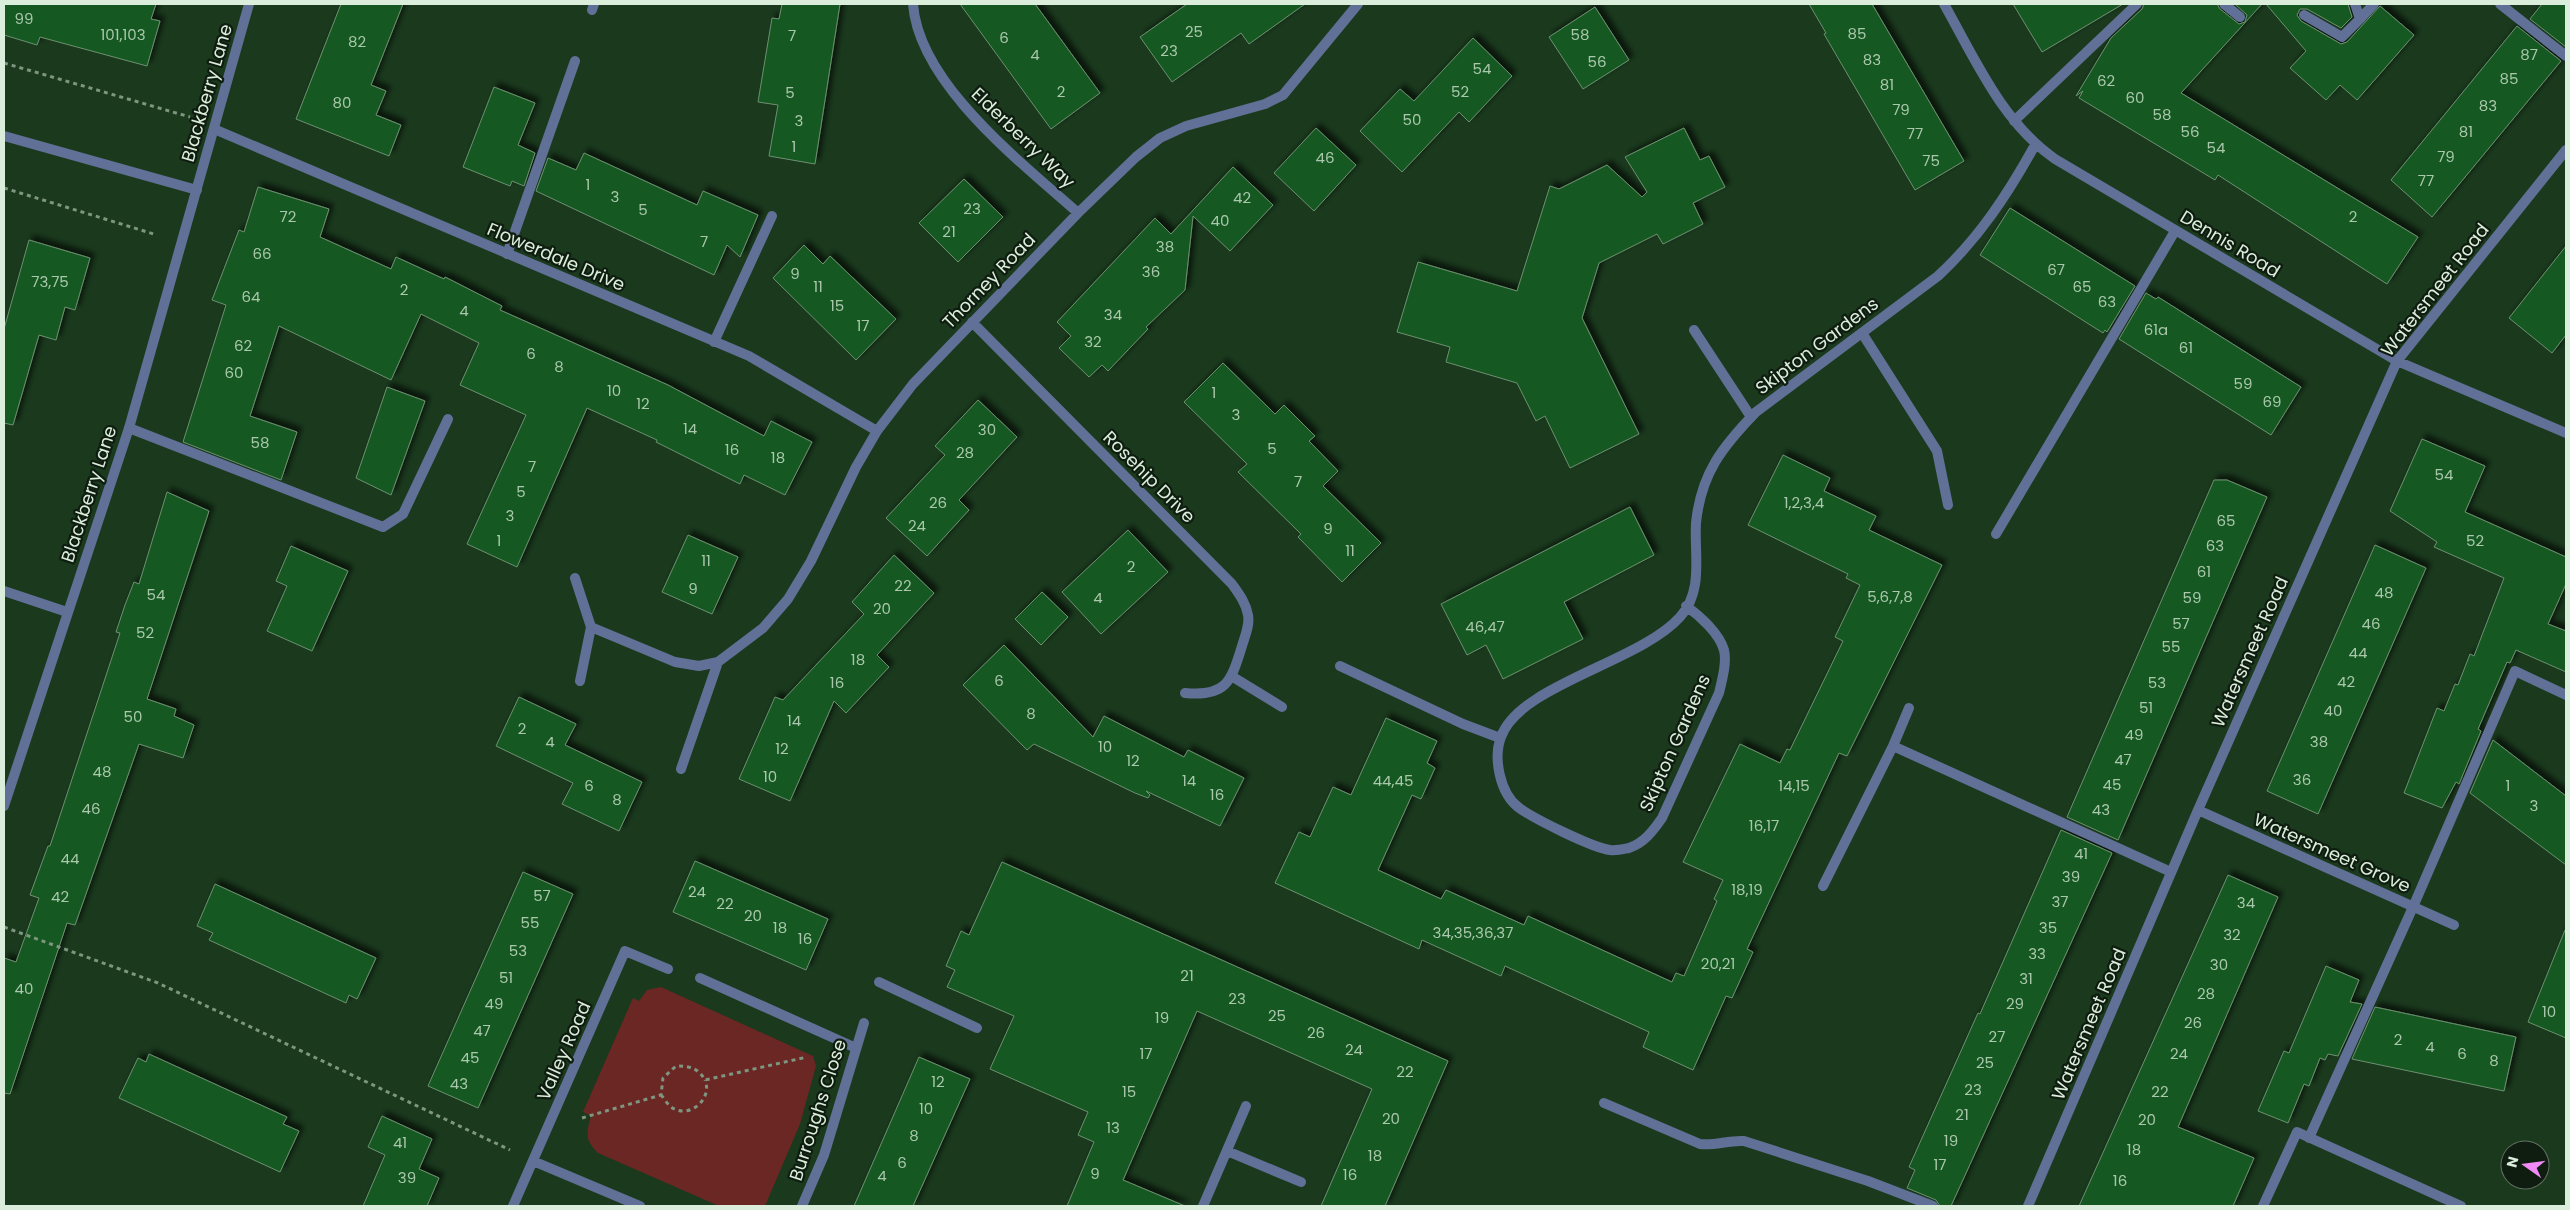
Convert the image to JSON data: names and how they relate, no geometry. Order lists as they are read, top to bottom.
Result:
{
  "streets": {
    "street": [
      "Blackberry Lane",
      "Elderberry Way",
      "Dennis Road",
      "Flowerdale Drive",
      "Thorney Road",
      "Watersmeet Road",
      "Skipton Gardens",
      "Rosehip Drive",
      "Watersmeet Grove",
      "Valley Road",
      "Burroughs Close"
    ]
  },
  "crossings": [
    ["Blackberry Lane", "Flowerdale Drive"],
    ["Elderberry Way", "Thorney Road"],
    ["Dennis Road", "Watersmeet Road"],
    ["Dennis Road", "Skipton Gardens"],
    ["Flowerdale Drive", "Thorney Road"],
    ["Thorney Road", "Rosehip Drive"],
    ["Watersmeet Road", "Watersmeet Grove"]
  ],
  "house_numbers": [
    "99",
    "25",
    "85",
    "101,103",
    "58",
    "7",
    "6",
    "82",
    "23",
    "4",
    "87",
    "83",
    "56",
    "54",
    "85",
    "62",
    "81",
    "2",
    "52",
    "5",
    "60",
    "80",
    "83",
    "79",
    "58",
    "50",
    "3",
    "56",
    "81",
    "77",
    "1",
    "54",
    "79",
    "46",
    "75",
    "77",
    "1",
    "3",
    "42",
    "23",
    "5",
    "72",
    "2",
    "40",
    "21",
    "7",
    "38",
    "66",
    "67",
    "36",
    "9",
    "73,75",
    "11",
    "65",
    "2",
    "64",
    "63",
    "15",
    "4",
    "34",
    "17",
    "61a",
    "32",
    "62",
    "61",
    "6",
    "8",
    "60",
    "59",
    "10",
    "1",
    "69",
    "12",
    "3",
    "14",
    "30",
    "58",
    "5",
    "16",
    "28",
    "18",
    "7",
    "54",
    "7",
    "5",
    "26",
    "1,2,3,4",
    "3",
    "65",
    "24",
    "9",
    "1",
    "52",
    "63",
    "11",
    "11",
    "2",
    "61",
    "22",
    "9",
    "48",
    "54",
    "5,6,7,8",
    "4",
    "59",
    "20",
    "57",
    "46",
    "46,47",
    "52",
    "55",
    "44",
    "18",
    "6",
    "42",
    "16",
    "53",
    "51",
    "40",
    "8",
    "50",
    "14",
    "2",
    "49",
    "4",
    "38",
    "10",
    "12",
    "47",
    "12",
    "48",
    "10",
    "36",
    "14",
    "44,45",
    "45",
    "6",
    "14,15",
    "1",
    "16",
    "8",
    "3",
    "46",
    "43",
    "16,17",
    "41",
    "44",
    "39",
    "18,19",
    "24",
    "57",
    "42",
    "37",
    "34",
    "22",
    "20",
    "55",
    "18",
    "35",
    "34,35,36,37",
    "32",
    "16",
    "53",
    "33",
    "20,21",
    "30",
    "21",
    "51",
    "31",
    "40",
    "28",
    "23",
    "49",
    "29",
    "10",
    "25",
    "19",
    "26",
    "47",
    "26",
    "27",
    "2",
    "4",
    "24",
    "17",
    "24",
    "6",
    "45",
    "8",
    "25",
    "22",
    "12",
    "43",
    "23",
    "15",
    "22",
    "10",
    "21",
    "20",
    "20",
    "13",
    "8",
    "19",
    "41",
    "18",
    "18",
    "6",
    "17",
    "9",
    "16",
    "4",
    "39",
    "16"
  ],
  "north": "left"
}
